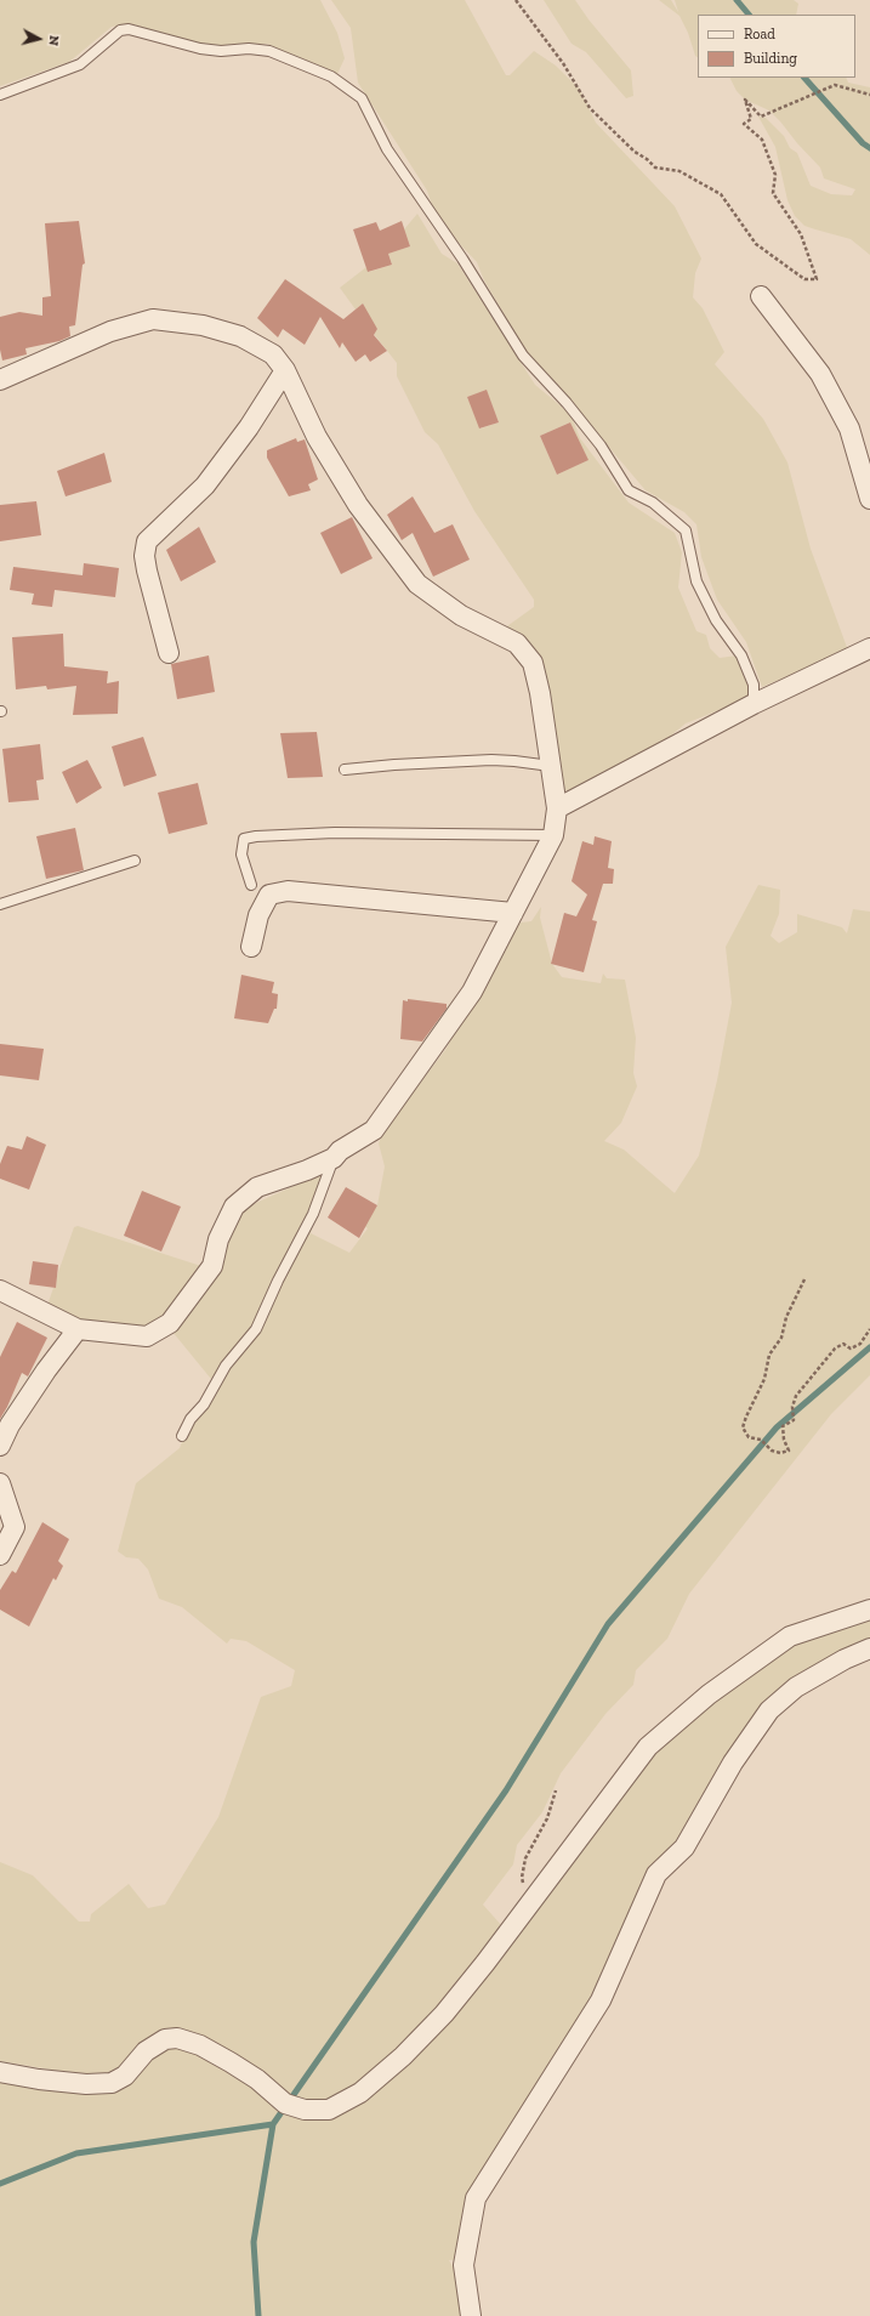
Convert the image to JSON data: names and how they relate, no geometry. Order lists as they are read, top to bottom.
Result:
{
  "legend": ["Road", "Building"],
  "north": "right"
}
